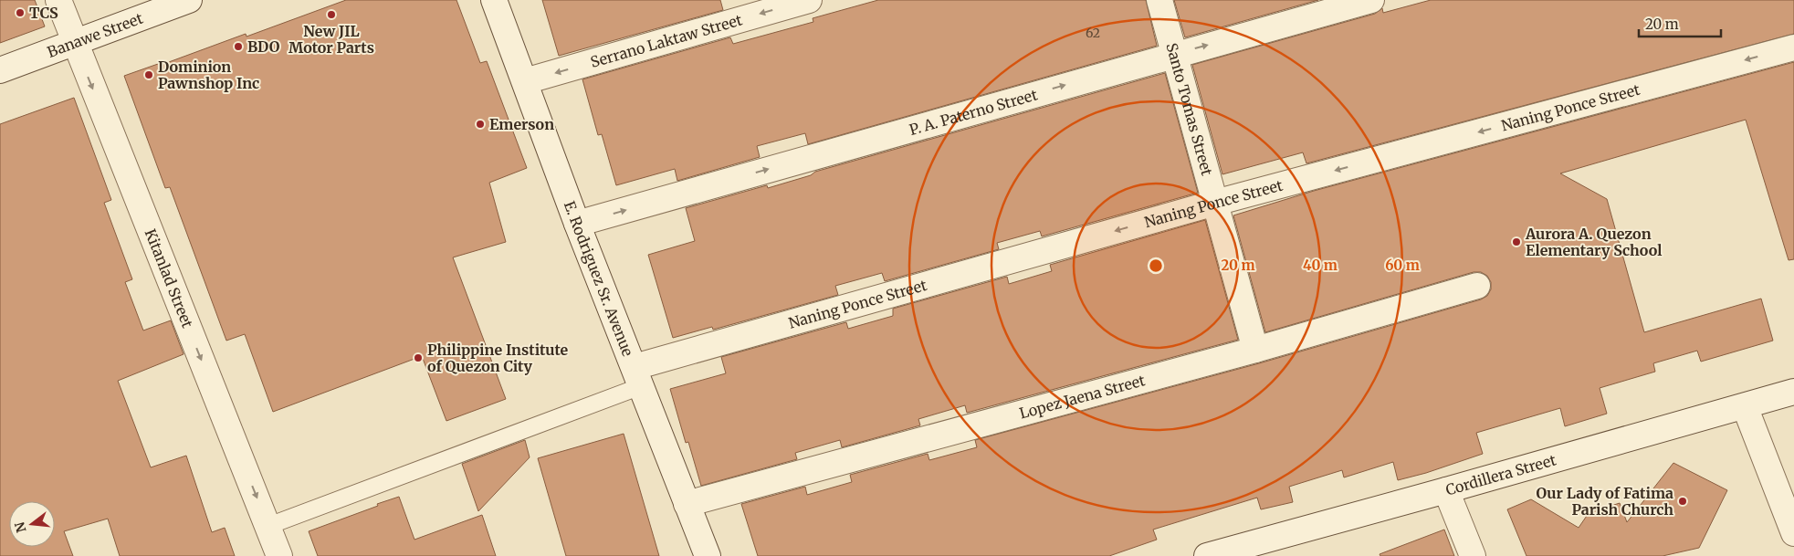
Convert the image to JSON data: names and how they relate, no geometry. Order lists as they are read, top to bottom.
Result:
{
  "streets": {
    "street": [
      "Banawe Street",
      "Serrano Laktaw Street",
      "Naning Ponce Street",
      "Santo Tomas Street",
      "P. A. Paterno Street",
      "Kitanlad Street",
      "E. Rodriguez Sr. Avenue",
      "Lopez Jaena Street",
      "Cordillera Street"
    ]
  },
  "crossings": [
    ["Banawe Street", "Kitanlad Street"],
    ["Serrano Laktaw Street", "E. Rodriguez Sr. Avenue"],
    ["Naning Ponce Street", "Santo Tomas Street"],
    ["Naning Ponce Street", "E. Rodriguez Sr. Avenue"],
    ["Santo Tomas Street", "P. A. Paterno Street"],
    ["Santo Tomas Street", "Lopez Jaena Street"],
    ["P. A. Paterno Street", "E. Rodriguez Sr. Avenue"],
    ["E. Rodriguez Sr. Avenue", "Lopez Jaena Street"]
  ],
  "one_way": [
    "Serrano Laktaw Street",
    "Naning Ponce Street",
    "P. A. Paterno Street",
    "Kitanlad Street"
  ],
  "places": [
    "TCS",
    "New JIL Motor Parts",
    "BDO",
    "Dominion Pawnshop Inc",
    "Emerson",
    "Aurora A. Quezon Elementary School",
    "Philippine Institute of Quezon City",
    "Our Lady of Fatima Parish Church"
  ],
  "house_numbers": ["62"],
  "scale_bar": "20 m",
  "north": "left",
  "rings": ["20 m", "40 m", "60 m"]
}
